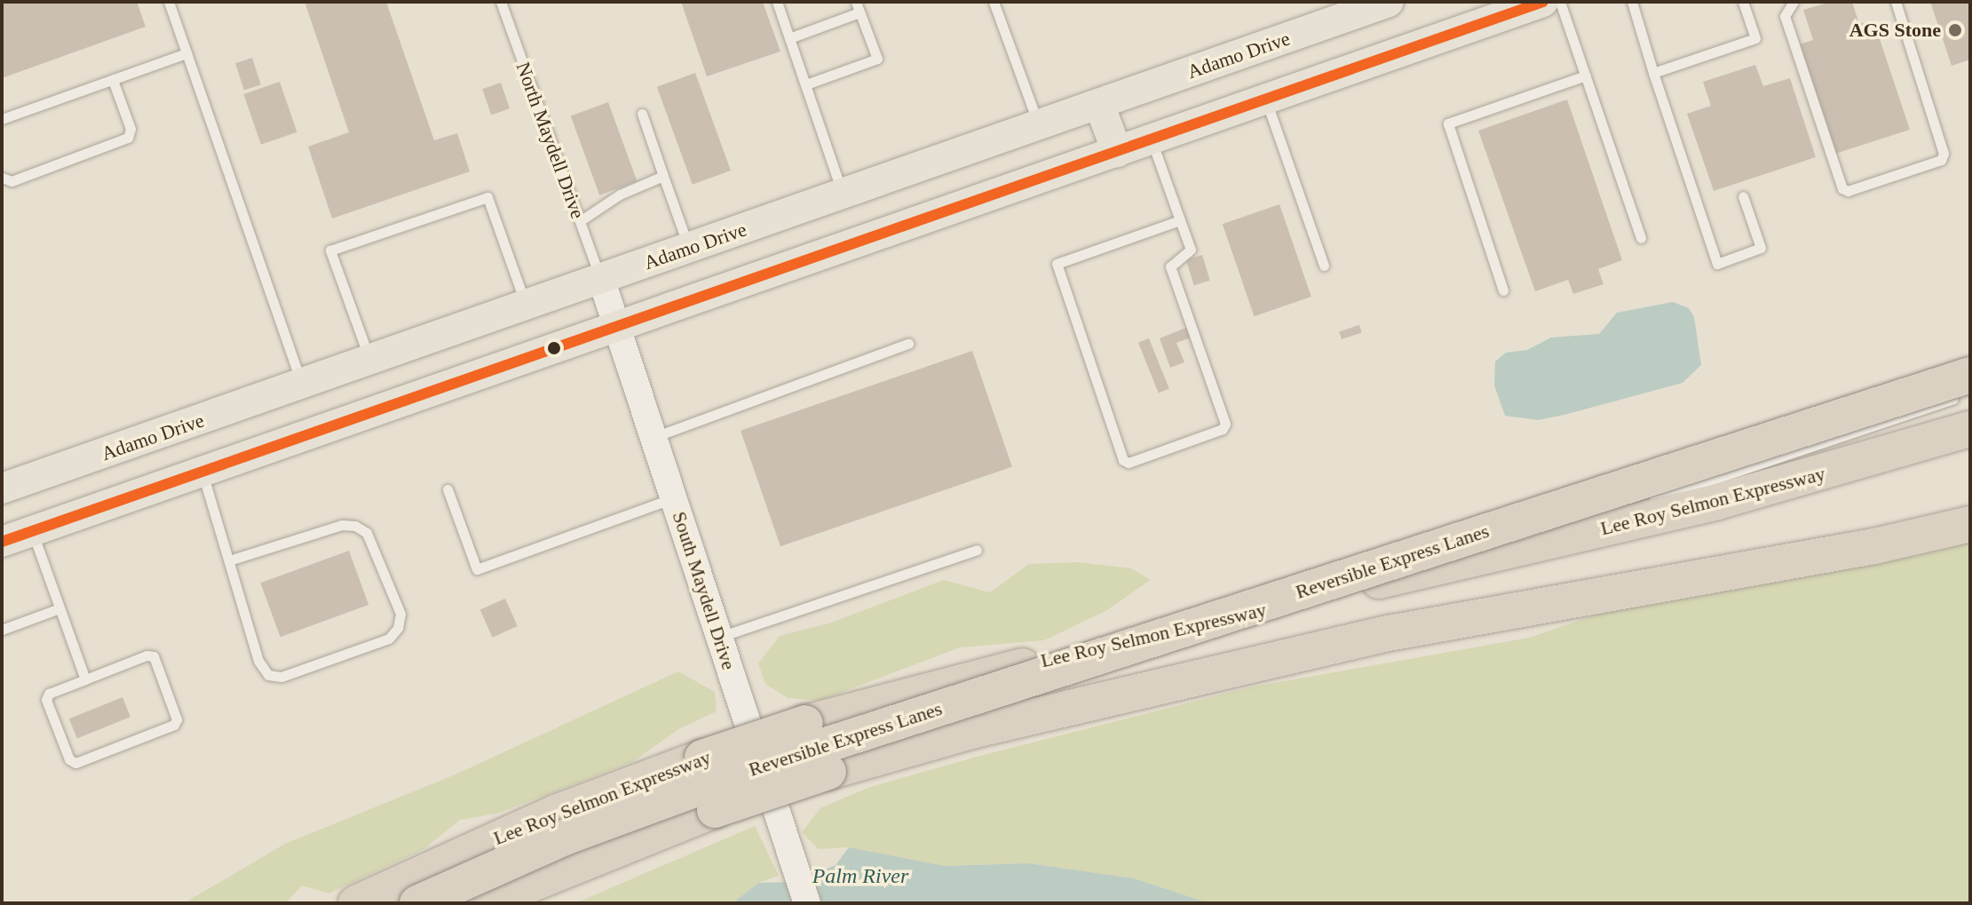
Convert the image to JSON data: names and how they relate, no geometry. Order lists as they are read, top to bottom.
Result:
{
  "streets": {
    "highway": ["Lee Roy Selmon Expressway", "Reversible Express Lanes"],
    "main road": ["Adamo Drive"],
    "street": ["South Maydell Drive"],
    "lane": ["North Maydell Drive"]
  },
  "crossings": [
    ["Adamo Drive", "North Maydell Drive"],
    ["Adamo Drive", "South Maydell Drive"],
    ["North Maydell Drive", "South Maydell Drive"]
  ],
  "water": ["Palm River"],
  "places": ["AGS Stone"]
}
